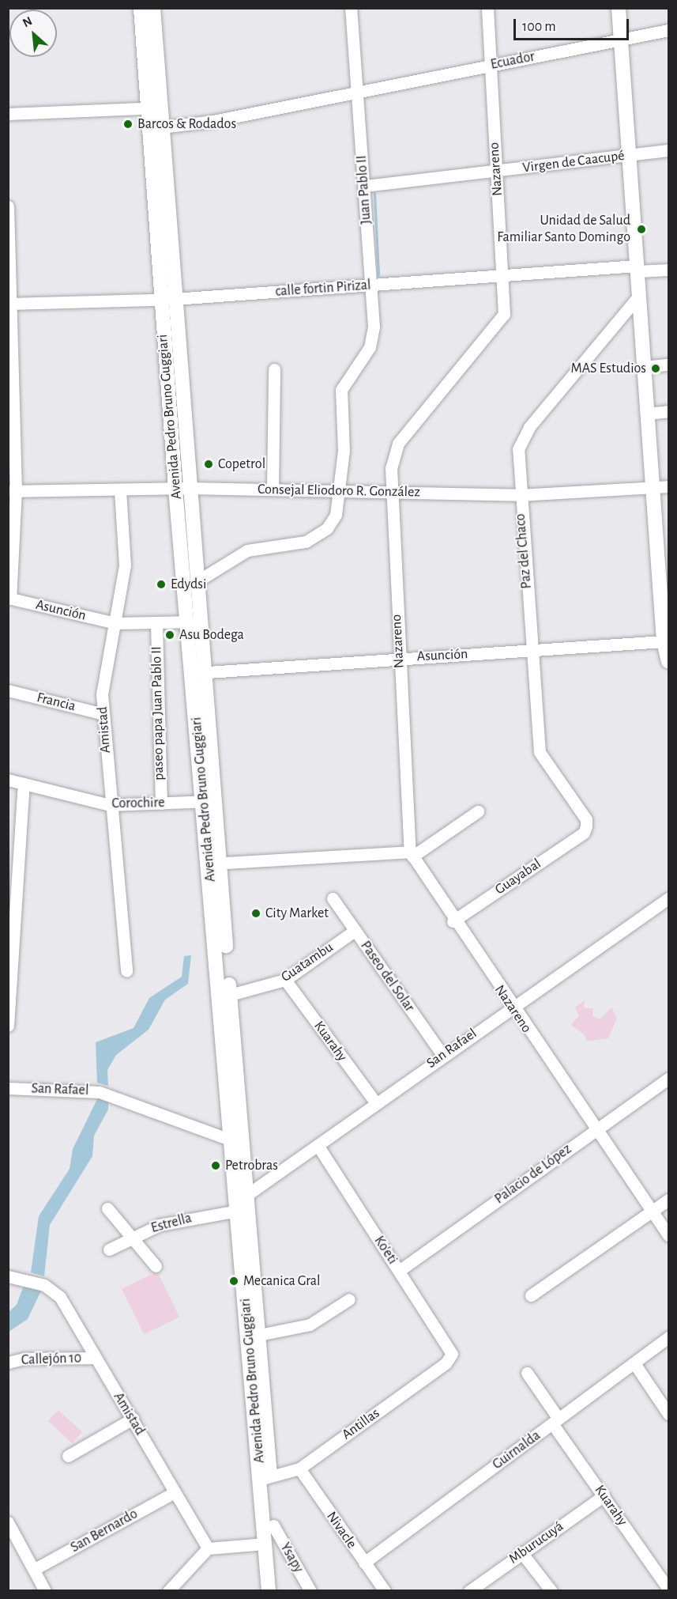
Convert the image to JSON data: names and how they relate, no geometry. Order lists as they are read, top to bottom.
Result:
{
  "streets": {
    "main road": ["Avenida Pedro Bruno Guggiari"],
    "street": [
      "Ecuador",
      "Virgen de Caacupé",
      "Nazareno",
      "Juan Pablo II",
      "calle fortin Pirizal",
      "Consejal Eliodoro R. González",
      "Paz del Chaco",
      "Asunción",
      "Francia",
      "paseo papa Juan Pablo II",
      "Amistad",
      "Corochire",
      "Guayabal",
      "Guatambu",
      "Paseo del Solar",
      "Kuarahy",
      "San Rafael",
      "Palacio de López",
      "Estrella",
      "Ko'eti",
      "Callejón 10",
      "Antillas",
      "Guirnalda",
      "Nivacle",
      "San Bernardo",
      "Mburucuyá",
      "Ysapy"
    ]
  },
  "crossings": [
    ["Ecuador", "Nazareno"],
    ["Ecuador", "Juan Pablo II"],
    ["Ecuador", "Avenida Pedro Bruno Guggiari"],
    ["Virgen de Caacupé", "Nazareno"],
    ["Virgen de Caacupé", "Juan Pablo II"],
    ["Nazareno", "calle fortin Pirizal"],
    ["Nazareno", "Consejal Eliodoro R. González"],
    ["Nazareno", "Asunción"],
    ["Nazareno", "Guayabal"],
    ["Nazareno", "San Rafael"],
    ["Nazareno", "Palacio de López"],
    ["Juan Pablo II", "calle fortin Pirizal"],
    ["Juan Pablo II", "Avenida Pedro Bruno Guggiari"],
    ["Juan Pablo II", "Consejal Eliodoro R. González"],
    ["calle fortin Pirizal", "Avenida Pedro Bruno Guggiari"],
    ["Avenida Pedro Bruno Guggiari", "Consejal Eliodoro R. González"],
    ["Avenida Pedro Bruno Guggiari", "Asunción"],
    ["Avenida Pedro Bruno Guggiari", "Corochire"],
    ["Avenida Pedro Bruno Guggiari", "Guatambu"],
    ["Avenida Pedro Bruno Guggiari", "San Rafael"],
    ["Avenida Pedro Bruno Guggiari", "Estrella"],
    ["Avenida Pedro Bruno Guggiari", "Antillas"],
    ["Avenida Pedro Bruno Guggiari", "Ysapy"],
    ["Consejal Eliodoro R. González", "Paz del Chaco"],
    ["Consejal Eliodoro R. González", "Amistad"],
    ["Paz del Chaco", "Asunción"],
    ["Paz del Chaco", "Guayabal"],
    ["Asunción", "paseo papa Juan Pablo II"],
    ["Asunción", "Amistad"],
    ["Francia", "Amistad"],
    ["paseo papa Juan Pablo II", "Corochire"],
    ["Amistad", "Corochire"],
    ["Amistad", "Callejón 10"],
    ["Amistad", "San Bernardo"],
    ["Guatambu", "Paseo del Solar"],
    ["Guatambu", "Kuarahy"],
    ["Paseo del Solar", "San Rafael"],
    ["Kuarahy", "San Rafael"],
    ["Kuarahy", "Guirnalda"],
    ["Kuarahy", "Mburucuyá"],
    ["San Rafael", "Estrella"],
    ["San Rafael", "Ko'eti"],
    ["Palacio de López", "Ko'eti"],
    ["Ko'eti", "Antillas"],
    ["Antillas", "Nivacle"],
    ["Guirnalda", "Nivacle"]
  ],
  "places": [
    "Barcos & Rodados",
    "Unidad de Salud Familiar Santo Domingo",
    "MAS Estudios",
    "Copetrol",
    "Edydsi",
    "Asu Bodega",
    "City Market",
    "Petrobras",
    "Mecanica Gral"
  ],
  "scale_bar": "100 m",
  "north": "top left"
}
